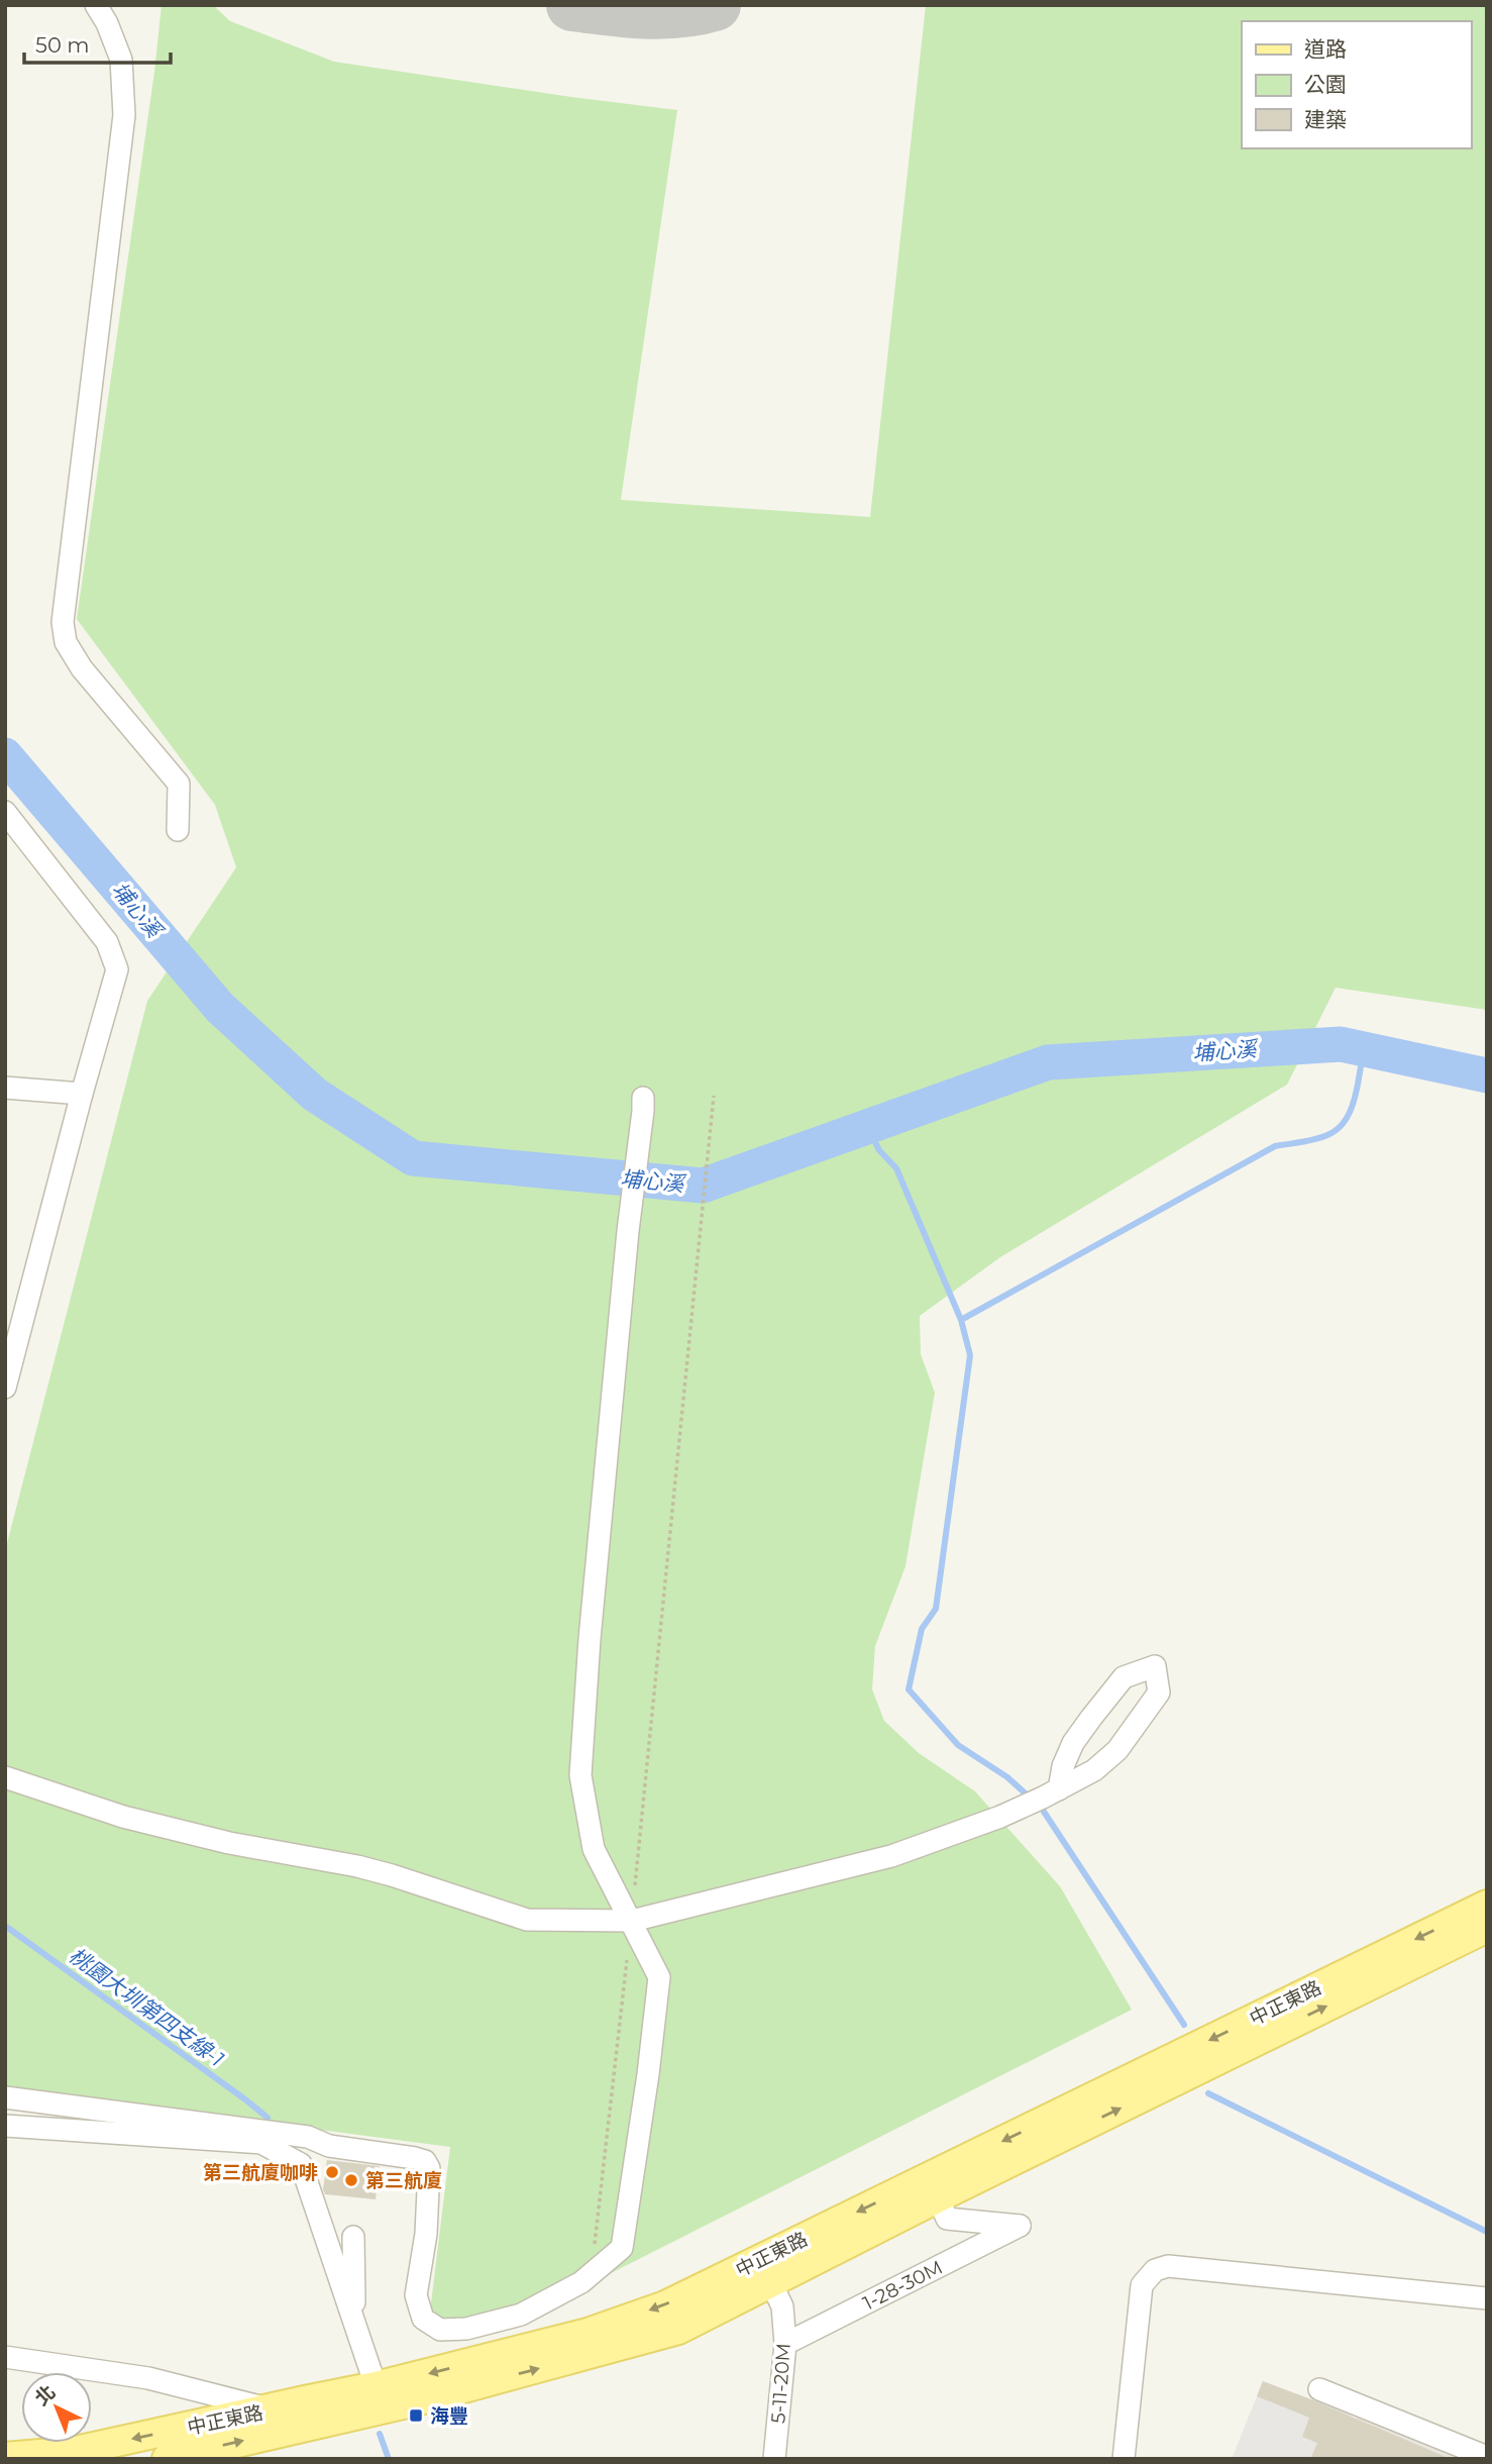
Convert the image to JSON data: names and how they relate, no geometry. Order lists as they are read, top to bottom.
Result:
{
  "streets": {
    "main road": ["中正東路"],
    "street": ["1-28-30M", "5-11-20M"]
  },
  "crossings": [
    ["中正東路", "1-28-30M"],
    ["中正東路", "5-11-20M"],
    ["1-28-30M", "5-11-20M"]
  ],
  "water": ["埔心溪", "桃園大圳第四支線-1"],
  "places": {
    "other": ["第三航廈咖啡", "第三航廈"],
    "transit": ["海豐"]
  },
  "legend": ["道路", "公園", "建築"],
  "scale_bar": "50 m",
  "north": "top left"
}
